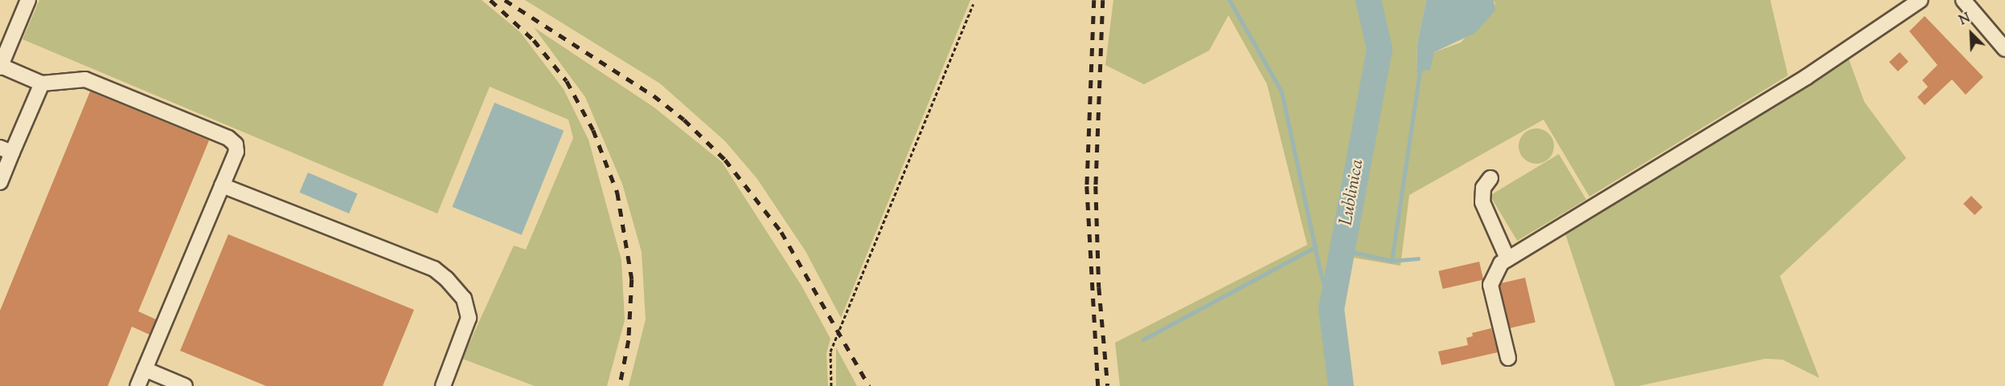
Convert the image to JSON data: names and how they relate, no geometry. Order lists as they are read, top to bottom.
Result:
{
  "water": ["Lublinica"],
  "north": "top left"
}
